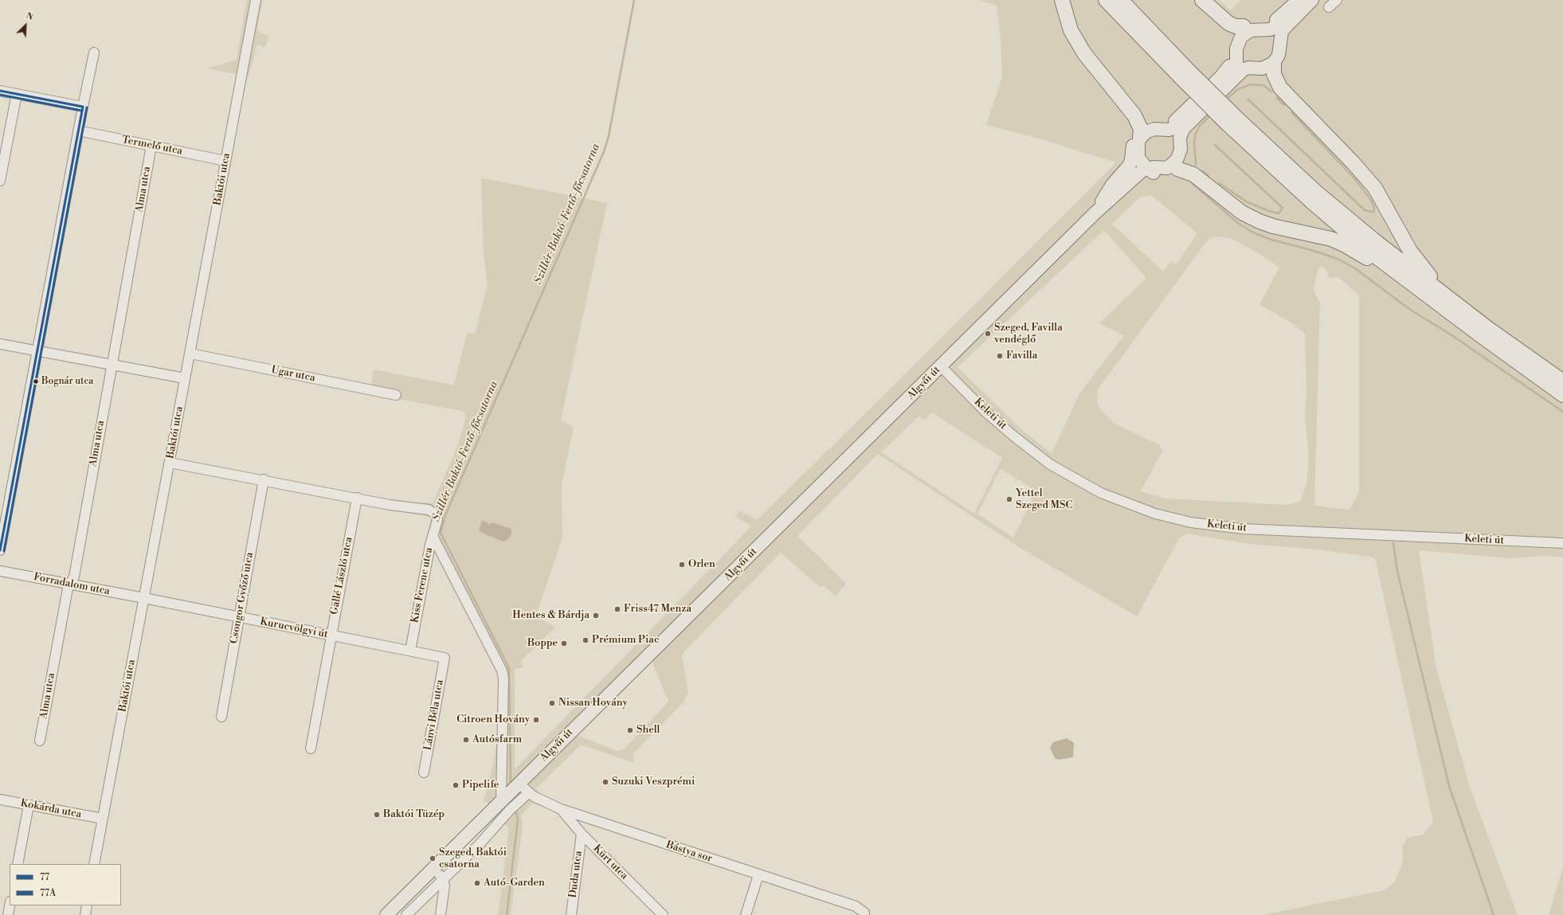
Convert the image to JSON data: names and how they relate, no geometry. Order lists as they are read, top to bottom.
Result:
{
  "streets": {
    "main road": ["Algyői út"],
    "street": [
      "Termelő utca",
      "Baktói utca",
      "Alma utca",
      "Ugar utca",
      "Keleti út",
      "Gallé László utca",
      "Forradalom utca",
      "Kiss Ferenc utca",
      "Csongor Győző utca",
      "Kurucvölgyi út",
      "Lányi Béla utca",
      "Kokárda utca",
      "Bástya sor",
      "Kürt utca",
      "Duda utca"
    ]
  },
  "crossings": [
    ["Termelő utca", "Baktói utca"],
    ["Termelő utca", "Alma utca"],
    ["Baktói utca", "Ugar utca"],
    ["Baktói utca", "Forradalom utca"],
    ["Baktói utca", "Kurucvölgyi út"],
    ["Baktói utca", "Kokárda utca"],
    ["Alma utca", "Forradalom utca"],
    ["Algyői út", "Keleti út"],
    ["Algyői út", "Bástya sor"],
    ["Gallé László utca", "Kiss Ferenc utca"],
    ["Gallé László utca", "Kurucvölgyi út"],
    ["Forradalom utca", "Kurucvölgyi út"],
    ["Kiss Ferenc utca", "Kurucvölgyi út"],
    ["Csongor Győző utca", "Kurucvölgyi út"],
    ["Kurucvölgyi út", "Lányi Béla utca"],
    ["Bástya sor", "Kürt utca"],
    ["Bástya sor", "Duda utca"],
    ["Kürt utca", "Duda utca"]
  ],
  "water": ["Szillér-Baktó-Fertő-főcsatorna"],
  "places": [
    "Szeged, Favilla vendéglő",
    "Favilla",
    "Bognár utca",
    "Yettel Szeged MSC",
    "Orlen",
    "Friss47 Menza",
    "Hentes & Bárdja",
    "Prémium Piac",
    "Boppe",
    "Nissan Hovány",
    "Citroen Hovány",
    "Shell",
    "Autósfarm",
    "Suzuki Veszprémi",
    "Pipelife",
    "Baktói Tüzép",
    "Szeged, Baktói csatorna",
    "Autó-Garden"
  ],
  "lines": ["transit line 77", "transit line 77A"],
  "legend": ["77", "77A"],
  "north": "top right"
}
